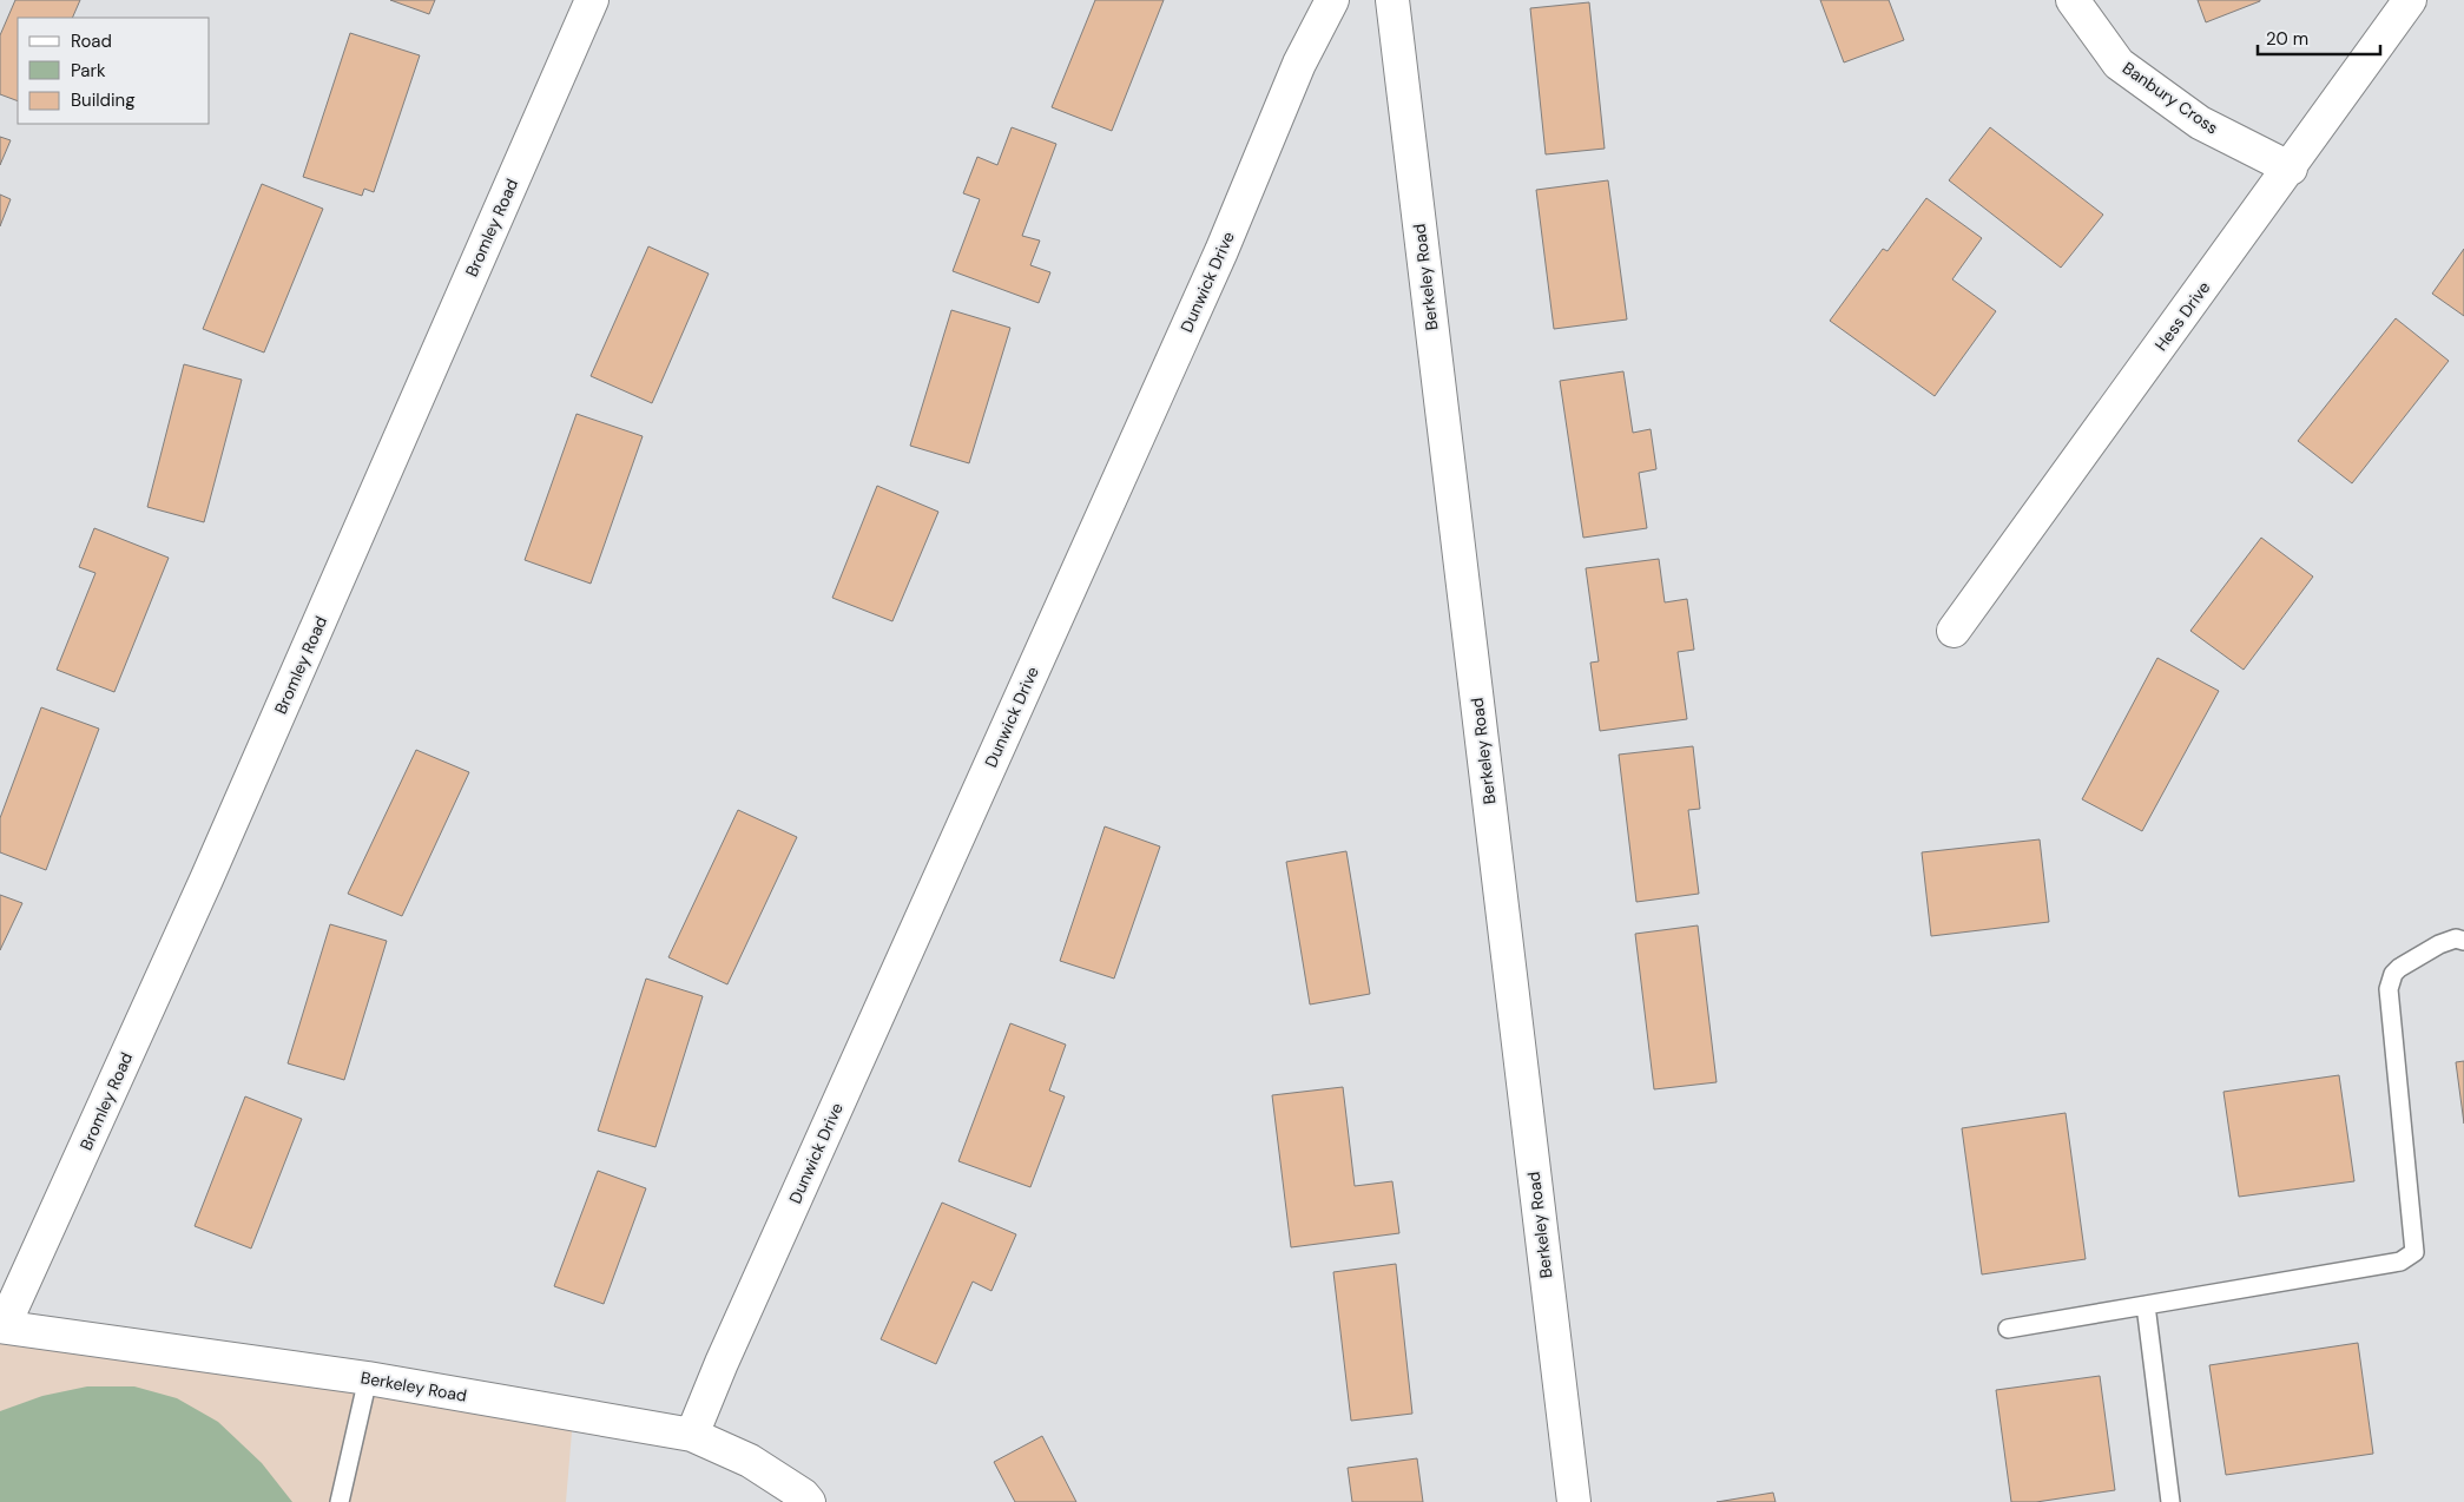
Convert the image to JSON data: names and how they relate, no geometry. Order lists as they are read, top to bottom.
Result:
{
  "streets": {
    "street": [
      "Banbury Cross",
      "Bromley Road",
      "Berkeley Road",
      "Dunwick Drive",
      "Hess Drive"
    ]
  },
  "crossings": [
    ["Banbury Cross", "Hess Drive"],
    ["Bromley Road", "Berkeley Road"],
    ["Berkeley Road", "Dunwick Drive"]
  ],
  "legend": ["Road", "Park", "Building"],
  "scale_bar": "20 m"
}
